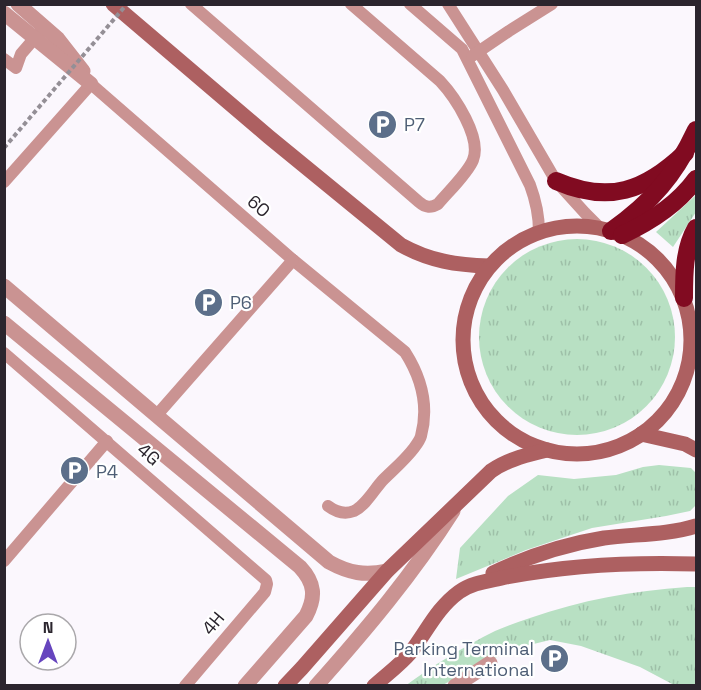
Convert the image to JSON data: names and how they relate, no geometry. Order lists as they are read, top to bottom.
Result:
{
  "streets": {
    "lane": ["6O", "4G", "4H"]
  },
  "crossings": [
    ["4G", "4H"]
  ],
  "places": {
    "parking": [
      "P7",
      "P6",
      "P4",
      "Parking Terminal International"
    ]
  },
  "north": "top"
}
